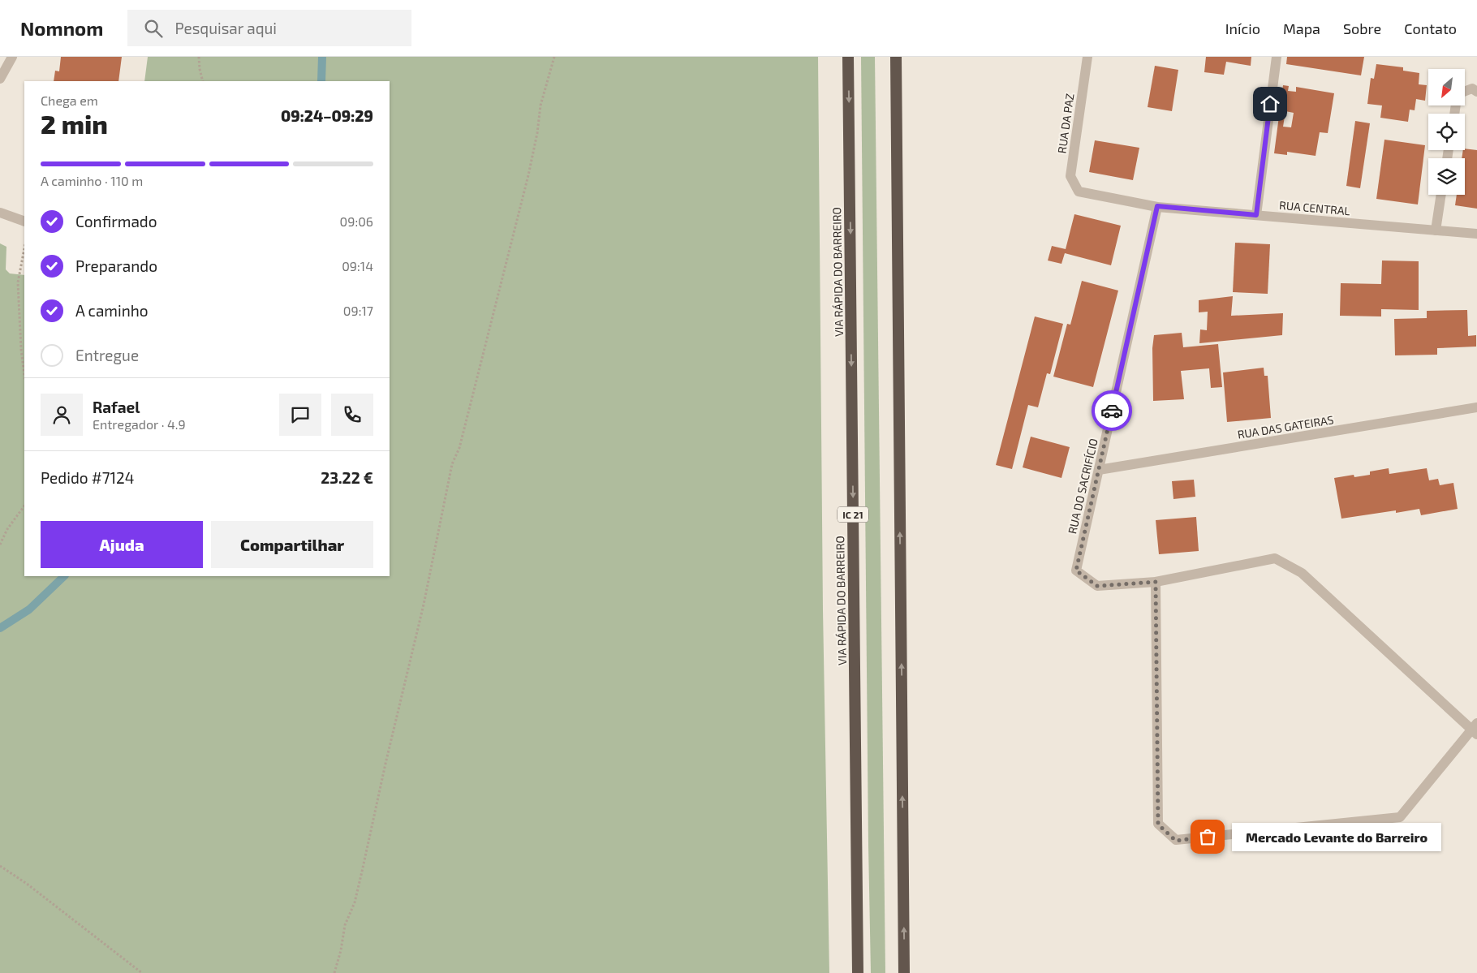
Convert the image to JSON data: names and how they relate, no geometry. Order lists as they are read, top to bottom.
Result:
{
  "streets": {
    "highway": ["VIA RÁPIDA DO BARREIRO", "IC 21"],
    "street": [
      "RUA DA PAZ",
      "RUA CENTRAL",
      "RUA DAS GATEIRAS",
      "RUA DO SACRIFÍCIO"
    ]
  },
  "crossings": [
    ["RUA DA PAZ", "RUA CENTRAL"],
    ["RUA CENTRAL", "RUA DO SACRIFÍCIO"],
    ["RUA DAS GATEIRAS", "RUA DO SACRIFÍCIO"]
  ],
  "places": ["Mercado Levante do Barreiro"],
  "north": "bottom left",
  "page": {
    "header": "Nomnom",
    "search": "Pesquisar aqui",
    "nav": [
      "Início",
      "Mapa",
      "Sobre",
      "Contato"
    ],
    "heading": ["2 min", "Chega em", "09:24–09:29"],
    "panel": [
      "Rafael",
      "Entregador · 4.9",
      "Pedido #7124",
      "23.22 €"
    ],
    "bar": "A caminho · 110 m",
    "list": [
      ["Confirmado", "09:06"],
      ["Preparando", "09:14"],
      ["A caminho", "09:17"],
      "Entregue"
    ],
    "buttons": ["Ajuda", "Compartilhar"],
    "bubble": "Mercado Levante do Barreiro"
  }
}
